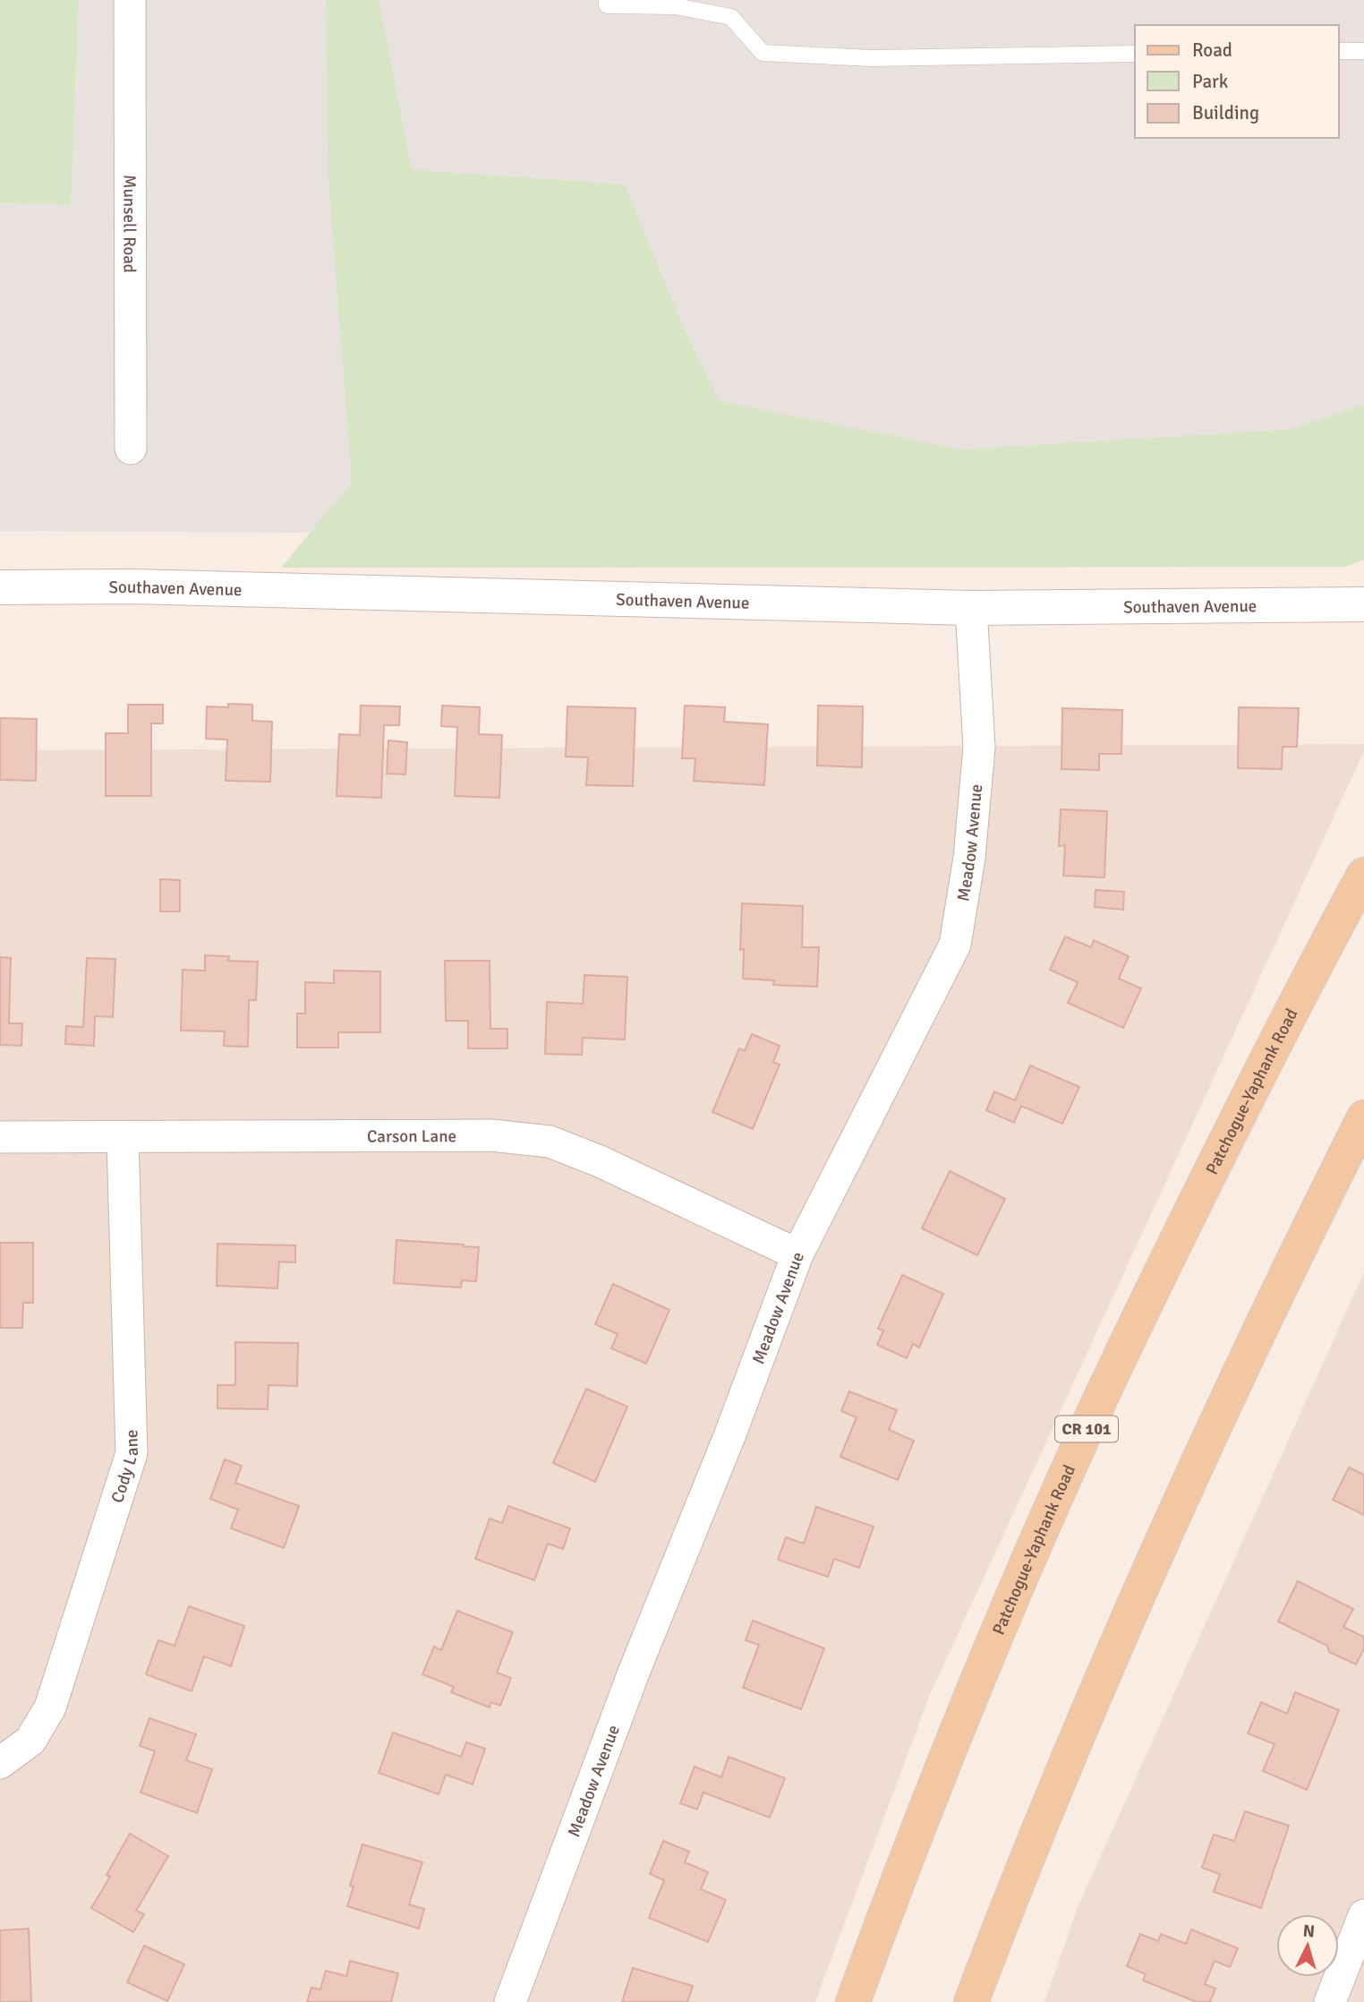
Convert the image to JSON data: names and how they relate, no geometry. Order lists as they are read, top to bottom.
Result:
{
  "streets": {
    "main road": ["Patchogue-Yaphank Road", "CR 101"],
    "street": [
      "Munsell Road",
      "Southaven Avenue",
      "Meadow Avenue",
      "Carson Lane",
      "Cody Lane"
    ]
  },
  "crossings": [
    ["Southaven Avenue", "Meadow Avenue"],
    ["Meadow Avenue", "Carson Lane"],
    ["Carson Lane", "Cody Lane"]
  ],
  "legend": ["Road", "Park", "Building"],
  "north": "top"
}
